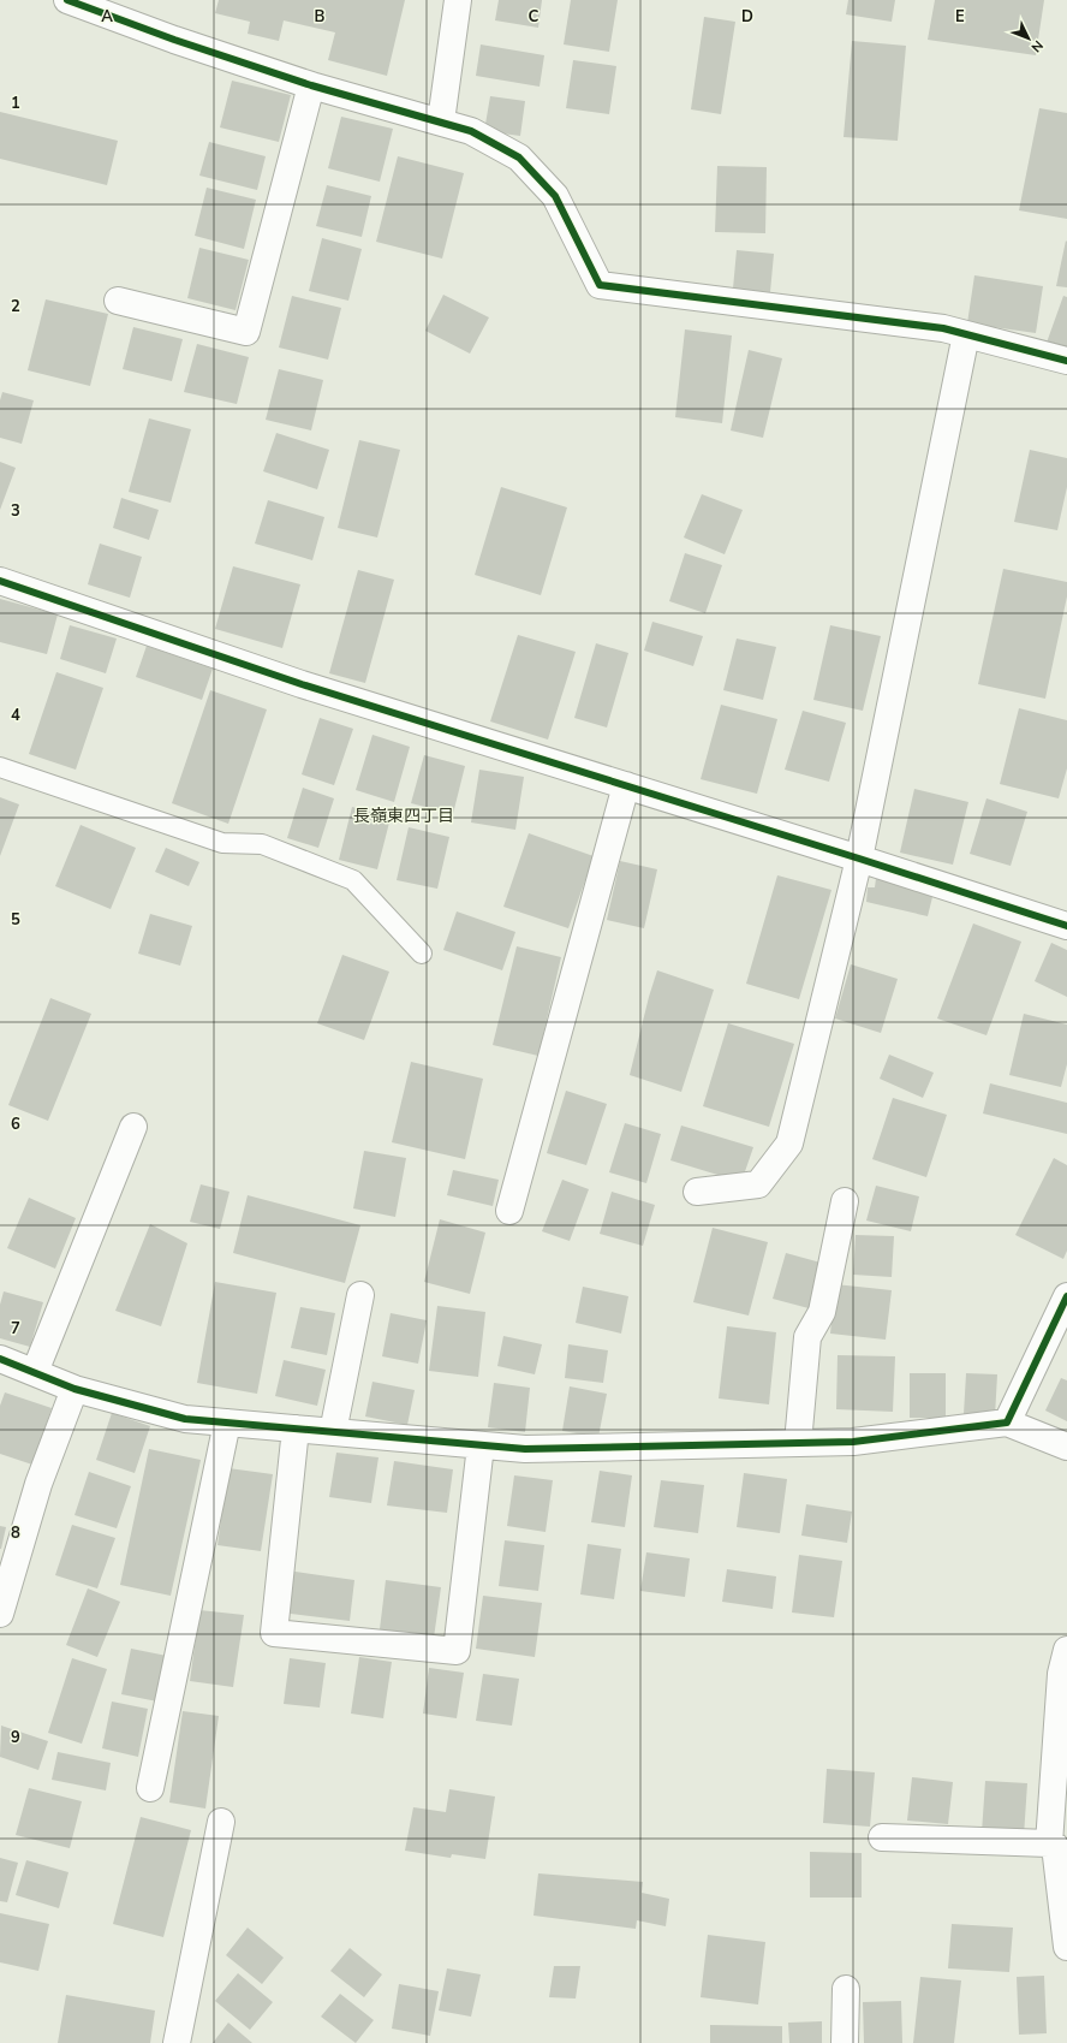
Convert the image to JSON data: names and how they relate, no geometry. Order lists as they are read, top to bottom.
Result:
{
  "districts": ["長嶺東四丁目"],
  "north": "bottom right",
  "grid": {
    "columns": [
      "A",
      "B",
      "C",
      "D",
      "E"
    ],
    "rows": [
      "1",
      "2",
      "3",
      "4",
      "5",
      "6",
      "7",
      "8",
      "9"
    ]
  }
}
